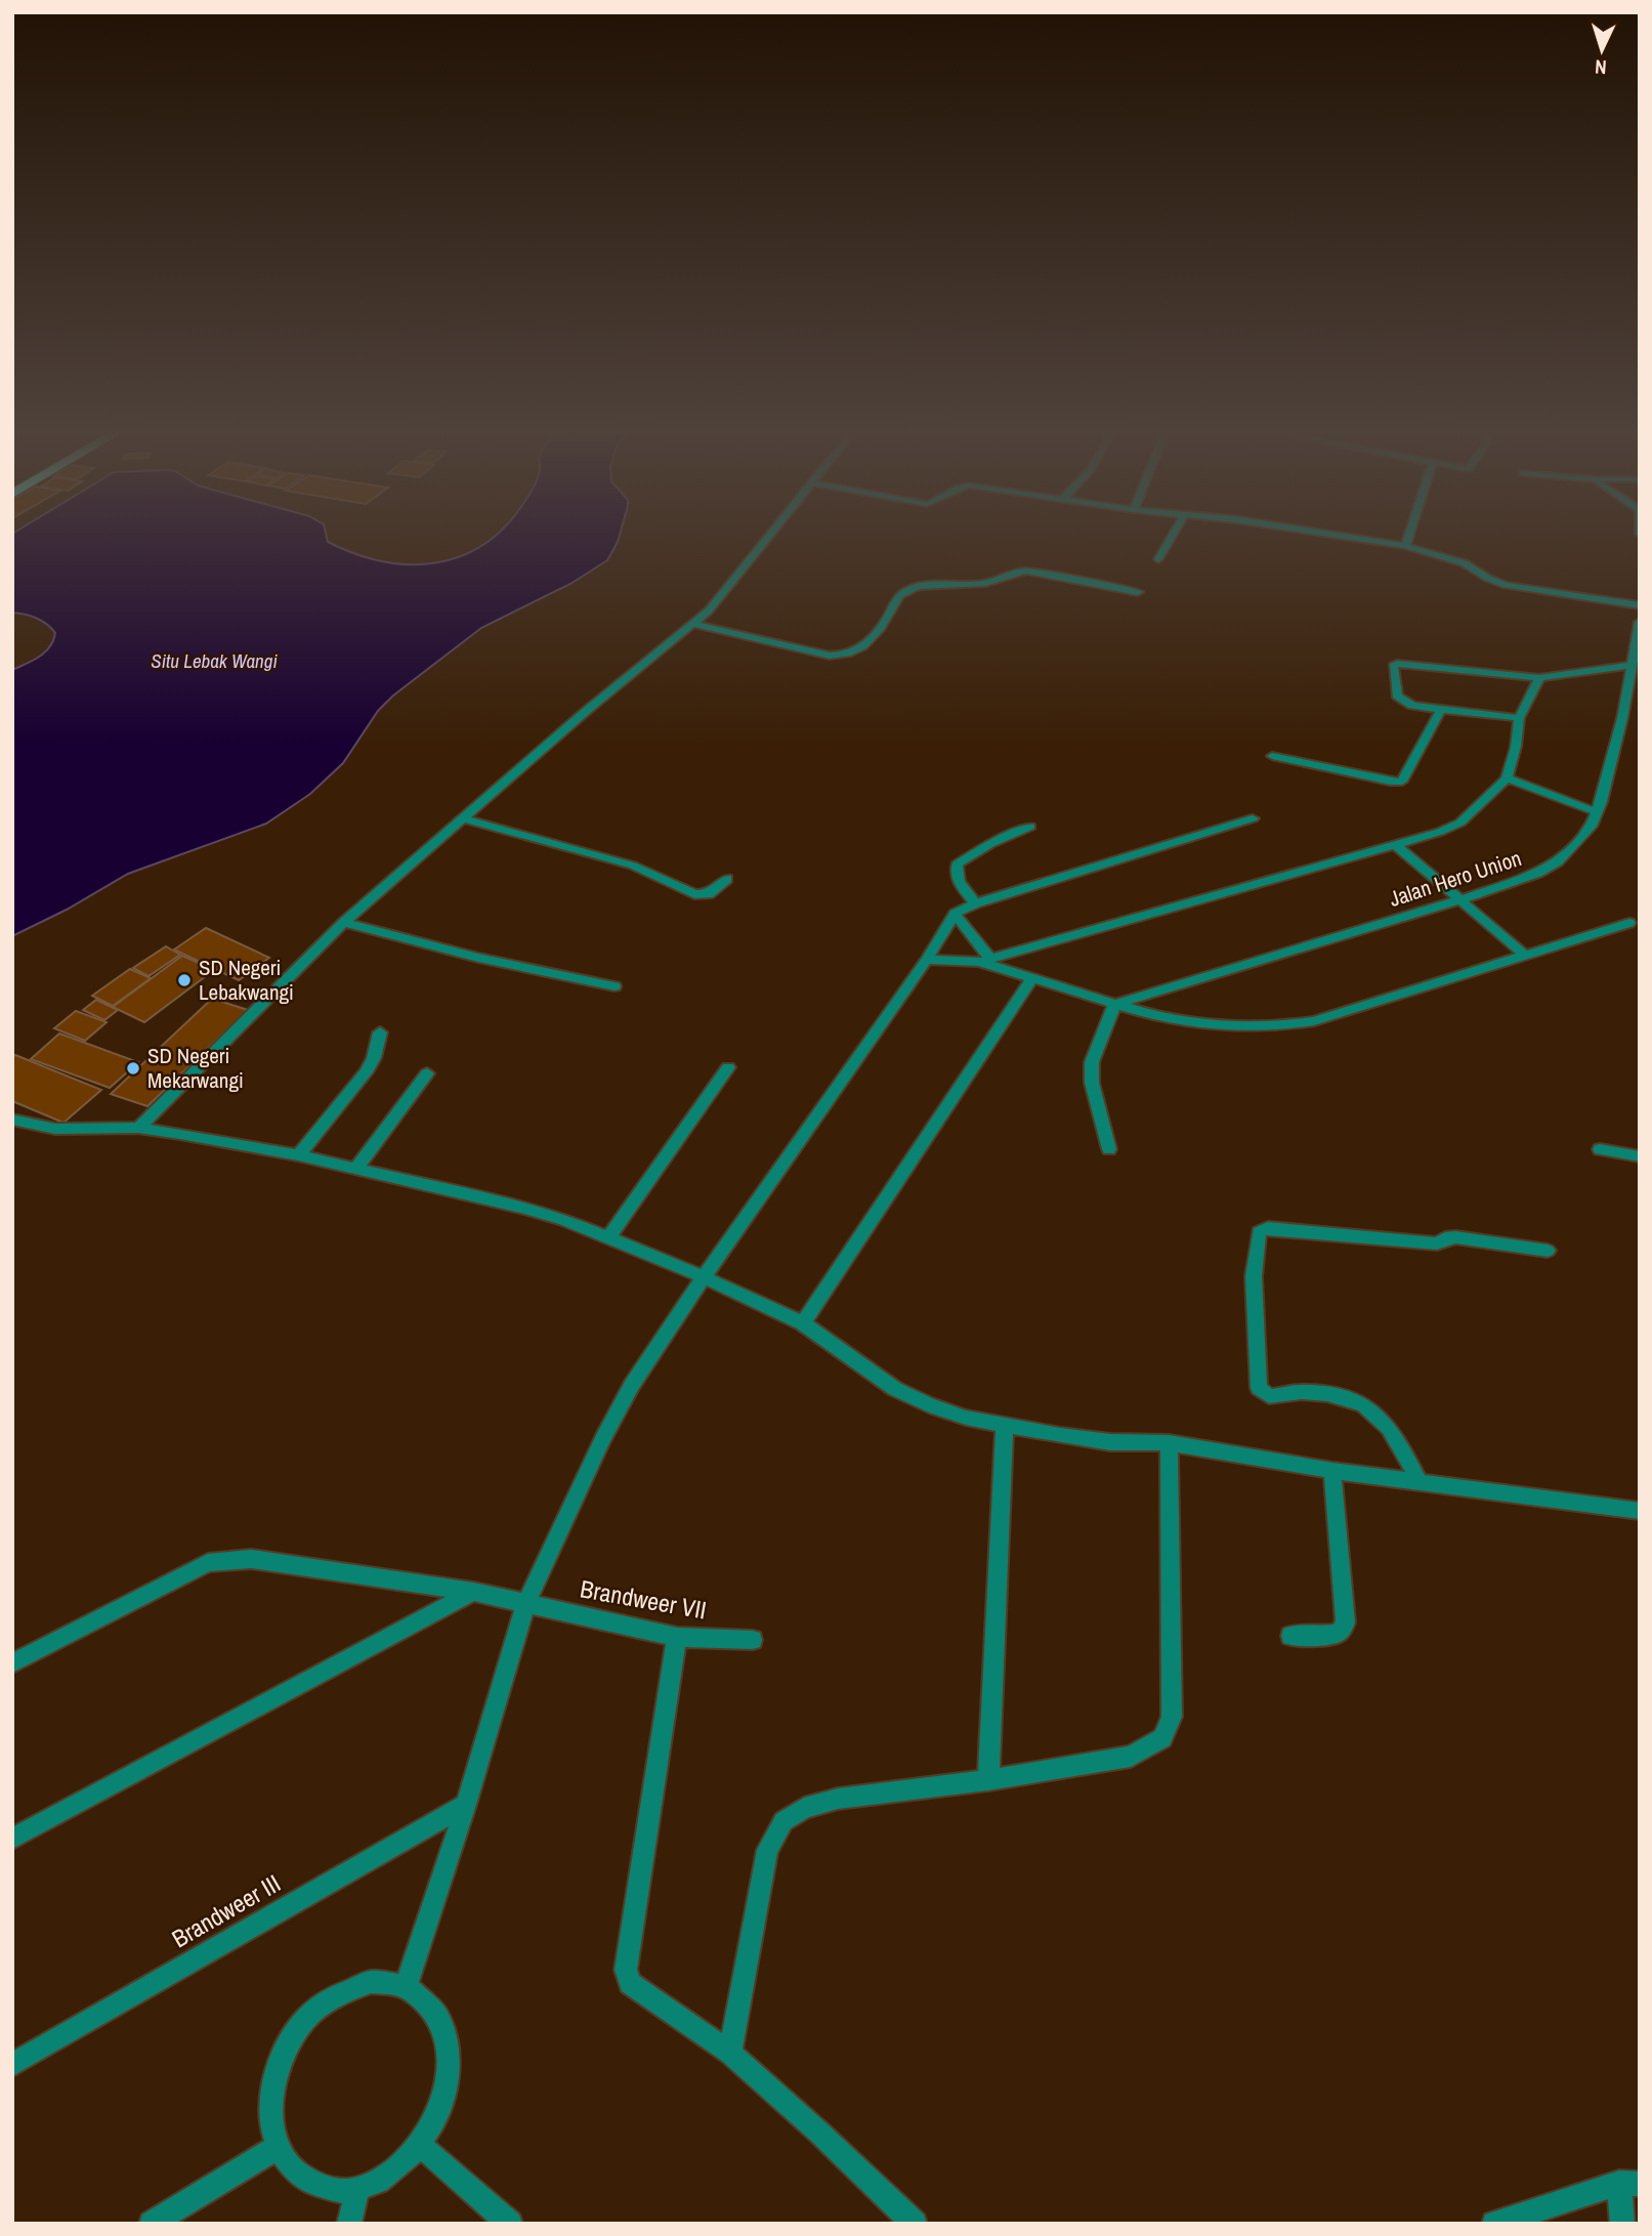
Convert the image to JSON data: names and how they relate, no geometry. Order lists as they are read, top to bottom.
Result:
{
  "streets": {
    "street": ["Jalan Hero Union", "Brandweer VII", "Brandweer III"]
  },
  "water": ["Situ Lebak Wangi"],
  "places": ["SD Negeri Lebakwangi", "SD Negeri Mekarwangi"],
  "north": "bottom"
}
